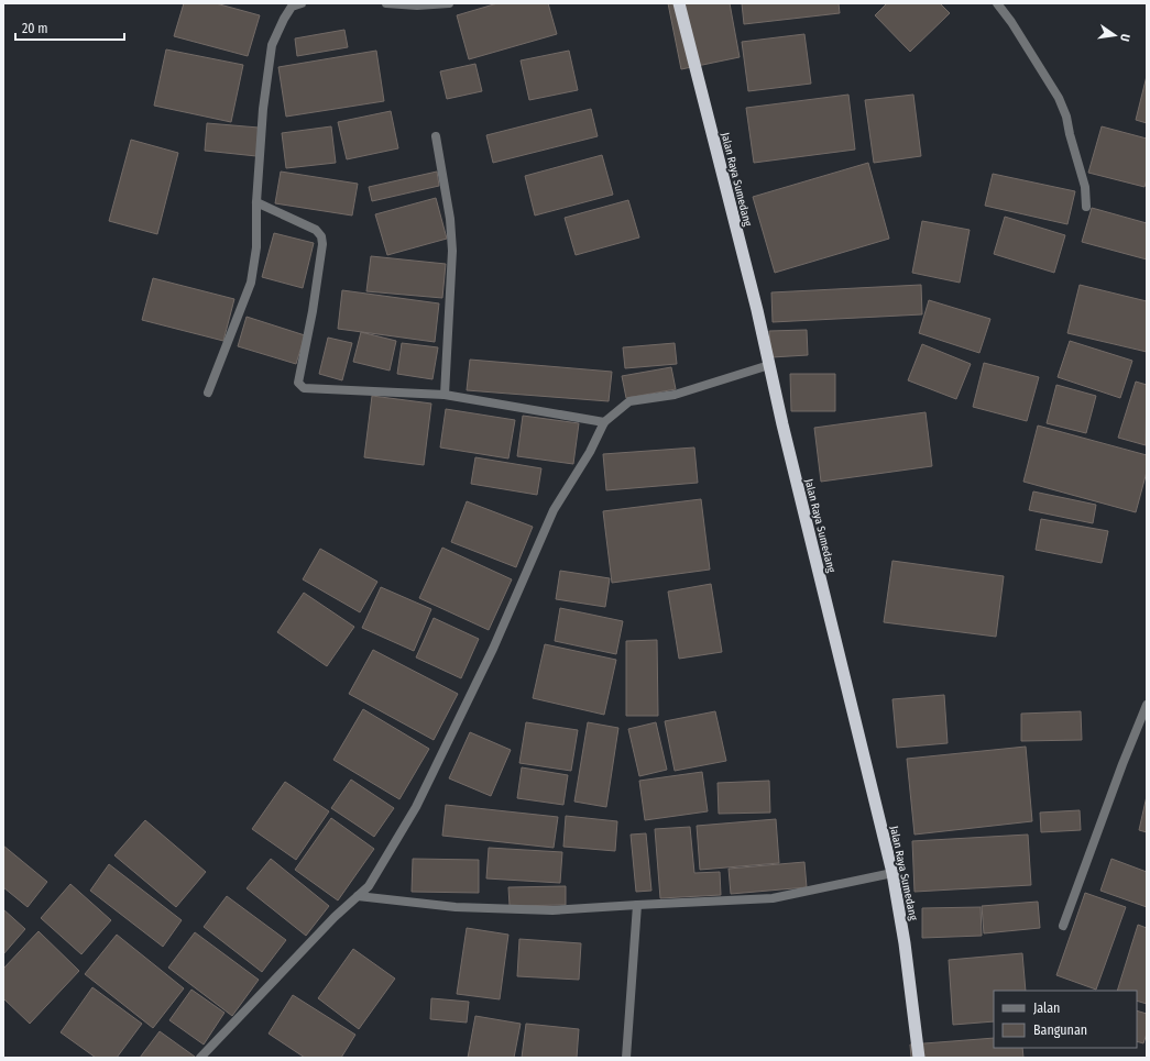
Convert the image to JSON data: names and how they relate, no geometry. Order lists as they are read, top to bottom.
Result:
{
  "streets": {
    "highway": ["Jalan Raya Sumedang"]
  },
  "legend": ["Jalan", "Bangunan"],
  "scale_bar": "20 m",
  "north": "right"
}
